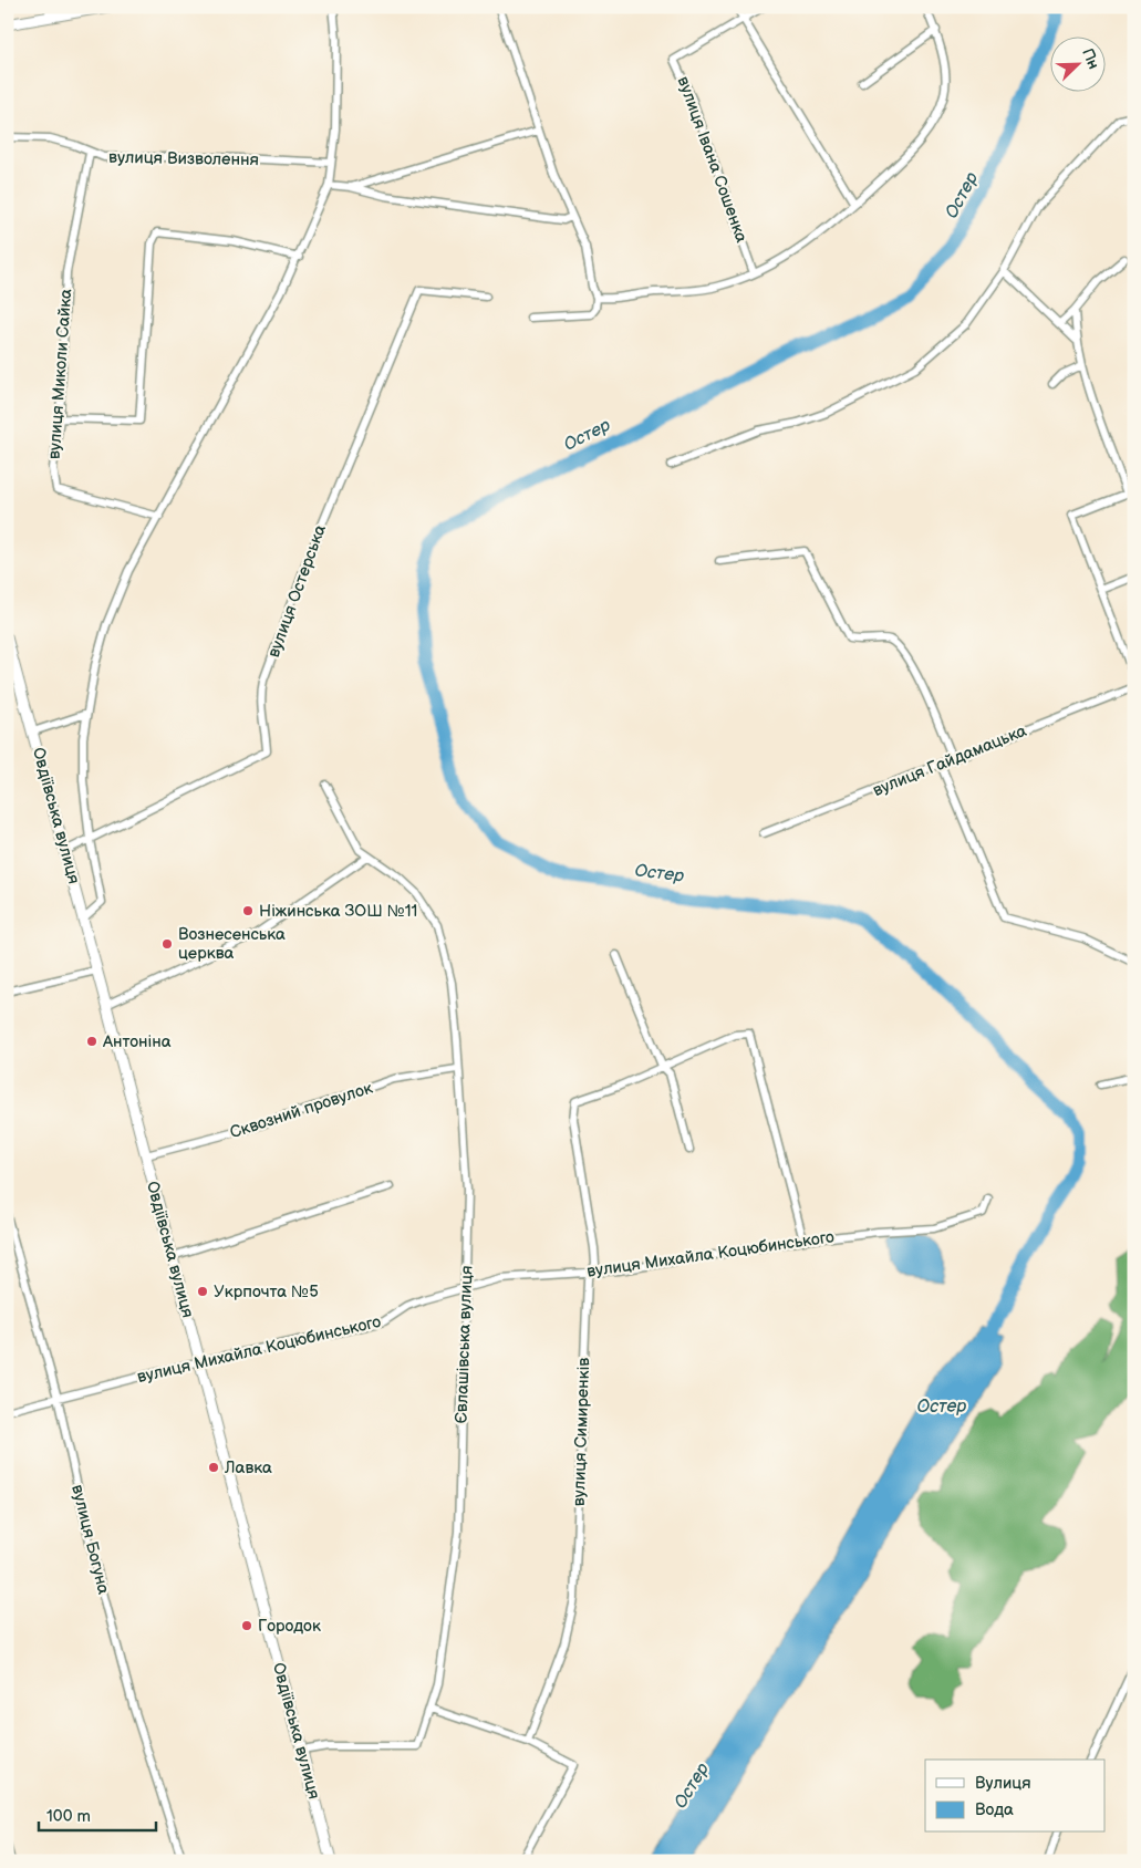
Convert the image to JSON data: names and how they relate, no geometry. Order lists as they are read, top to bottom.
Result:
{
  "streets": {
    "main road": ["Овдіївська вулиця"],
    "street": [
      "вулиця Визволення",
      "вулиця Івана Сошенка",
      "вулиця Миколи Сайка",
      "вулиця Остерська",
      "вулиця Гайдамацька",
      "Сквозний провулок",
      "вулиця Михайла Коцюбинського",
      "Євлашівська вулиця",
      "вулиця Симиренків",
      "вулиця Богуна"
    ]
  },
  "crossings": [
    ["вулиця Визволення", "вулиця Миколи Сайка"],
    ["вулиця Остерська", "Овдіївська вулиця"],
    ["Овдіївська вулиця", "Сквозний провулок"],
    ["Овдіївська вулиця", "вулиця Михайла Коцюбинського"],
    ["Овдіївська вулиця", "Євлашівська вулиця"],
    ["Сквозний провулок", "Євлашівська вулиця"],
    ["вулиця Михайла Коцюбинського", "Євлашівська вулиця"],
    ["вулиця Михайла Коцюбинського", "вулиця Симиренків"],
    ["вулиця Михайла Коцюбинського", "вулиця Богуна"]
  ],
  "water": ["Остер"],
  "places": [
    "Ніжинська ЗОШ №11",
    "Вознесенська церква",
    "Антоніна",
    "Укрпочта №5",
    "Лавка",
    "Городок"
  ],
  "legend": ["Вулиця", "Вода"],
  "scale_bar": "100 m",
  "north": "top right"
}
